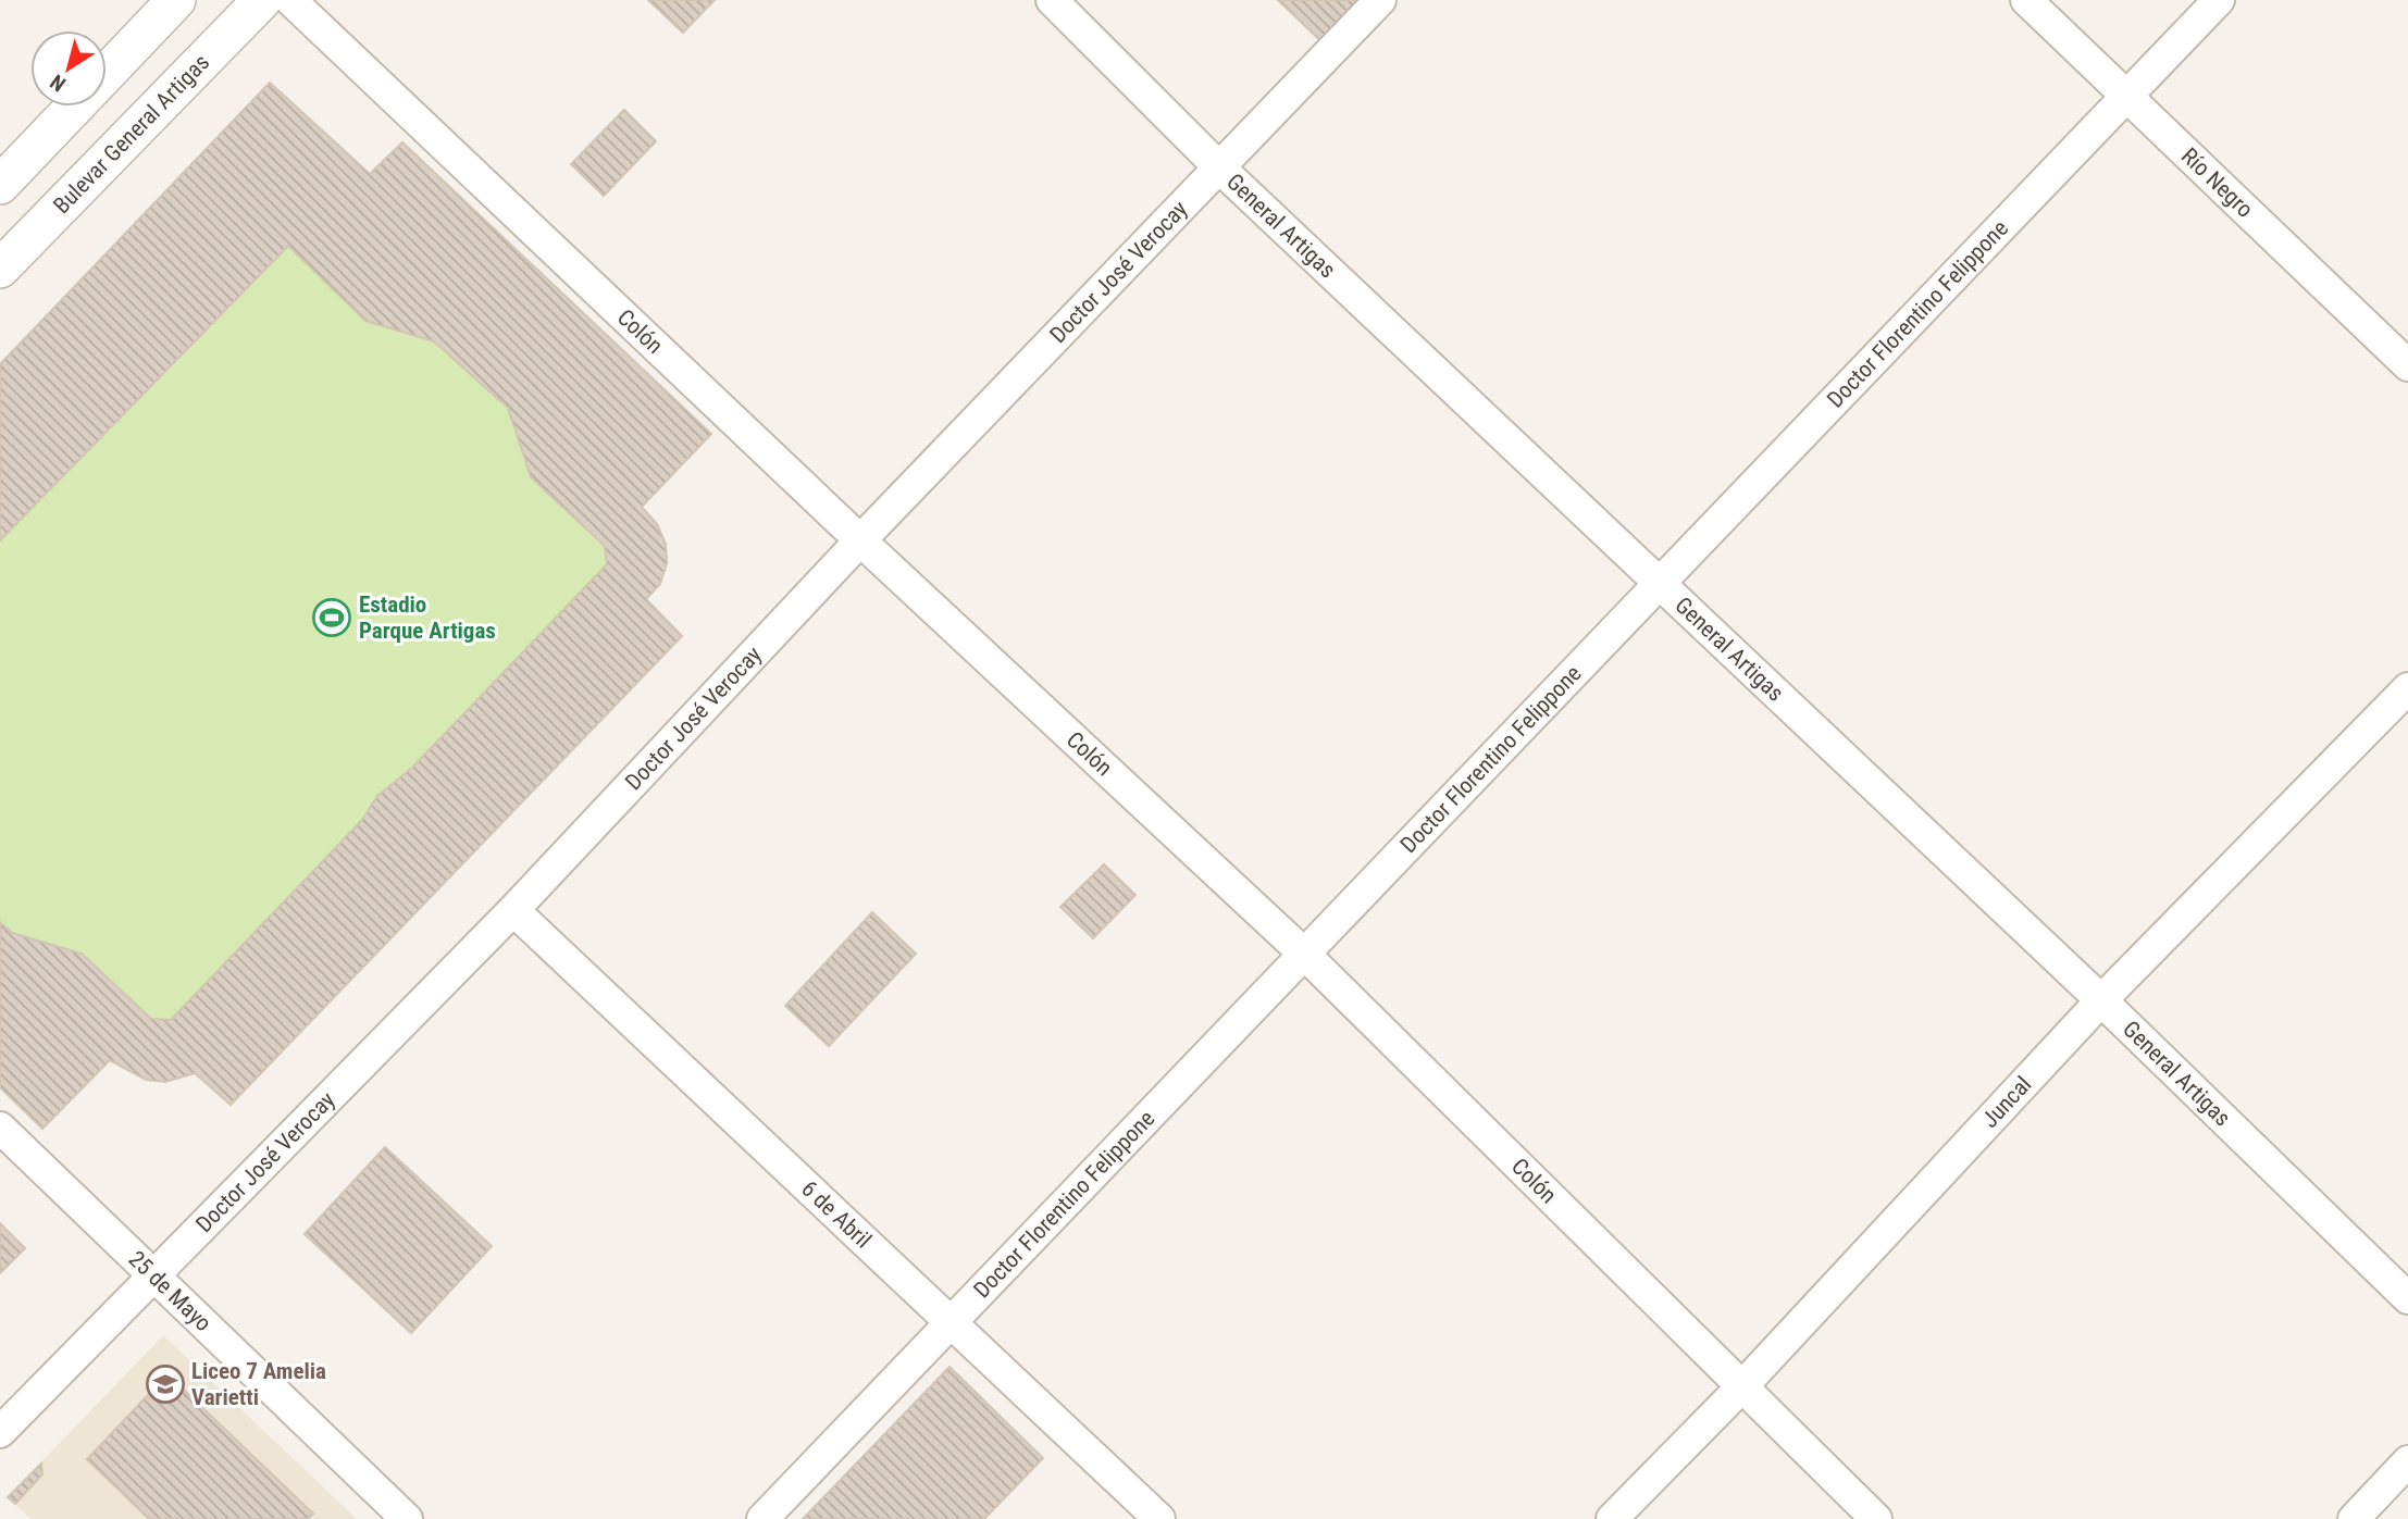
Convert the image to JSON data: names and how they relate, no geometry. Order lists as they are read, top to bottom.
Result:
{
  "streets": {
    "street": [
      "Bulevar General Artigas",
      "Río Negro",
      "General Artigas",
      "Doctor José Verocay",
      "Doctor Florentino Felippone",
      "Colón",
      "Juncal",
      "6 de Abril",
      "25 de Mayo"
    ]
  },
  "crossings": [
    ["Río Negro", "Doctor Florentino Felippone"],
    ["General Artigas", "Doctor José Verocay"],
    ["General Artigas", "Doctor Florentino Felippone"],
    ["General Artigas", "Juncal"],
    ["Doctor José Verocay", "Colón"],
    ["Doctor José Verocay", "6 de Abril"],
    ["Doctor José Verocay", "25 de Mayo"],
    ["Doctor Florentino Felippone", "Colón"],
    ["Doctor Florentino Felippone", "6 de Abril"],
    ["Colón", "Juncal"]
  ],
  "places": {
    "sports": ["Estadio Parque Artigas"],
    "school or university": ["Liceo 7 Amelia Varietti"]
  },
  "north": "bottom left"
}
